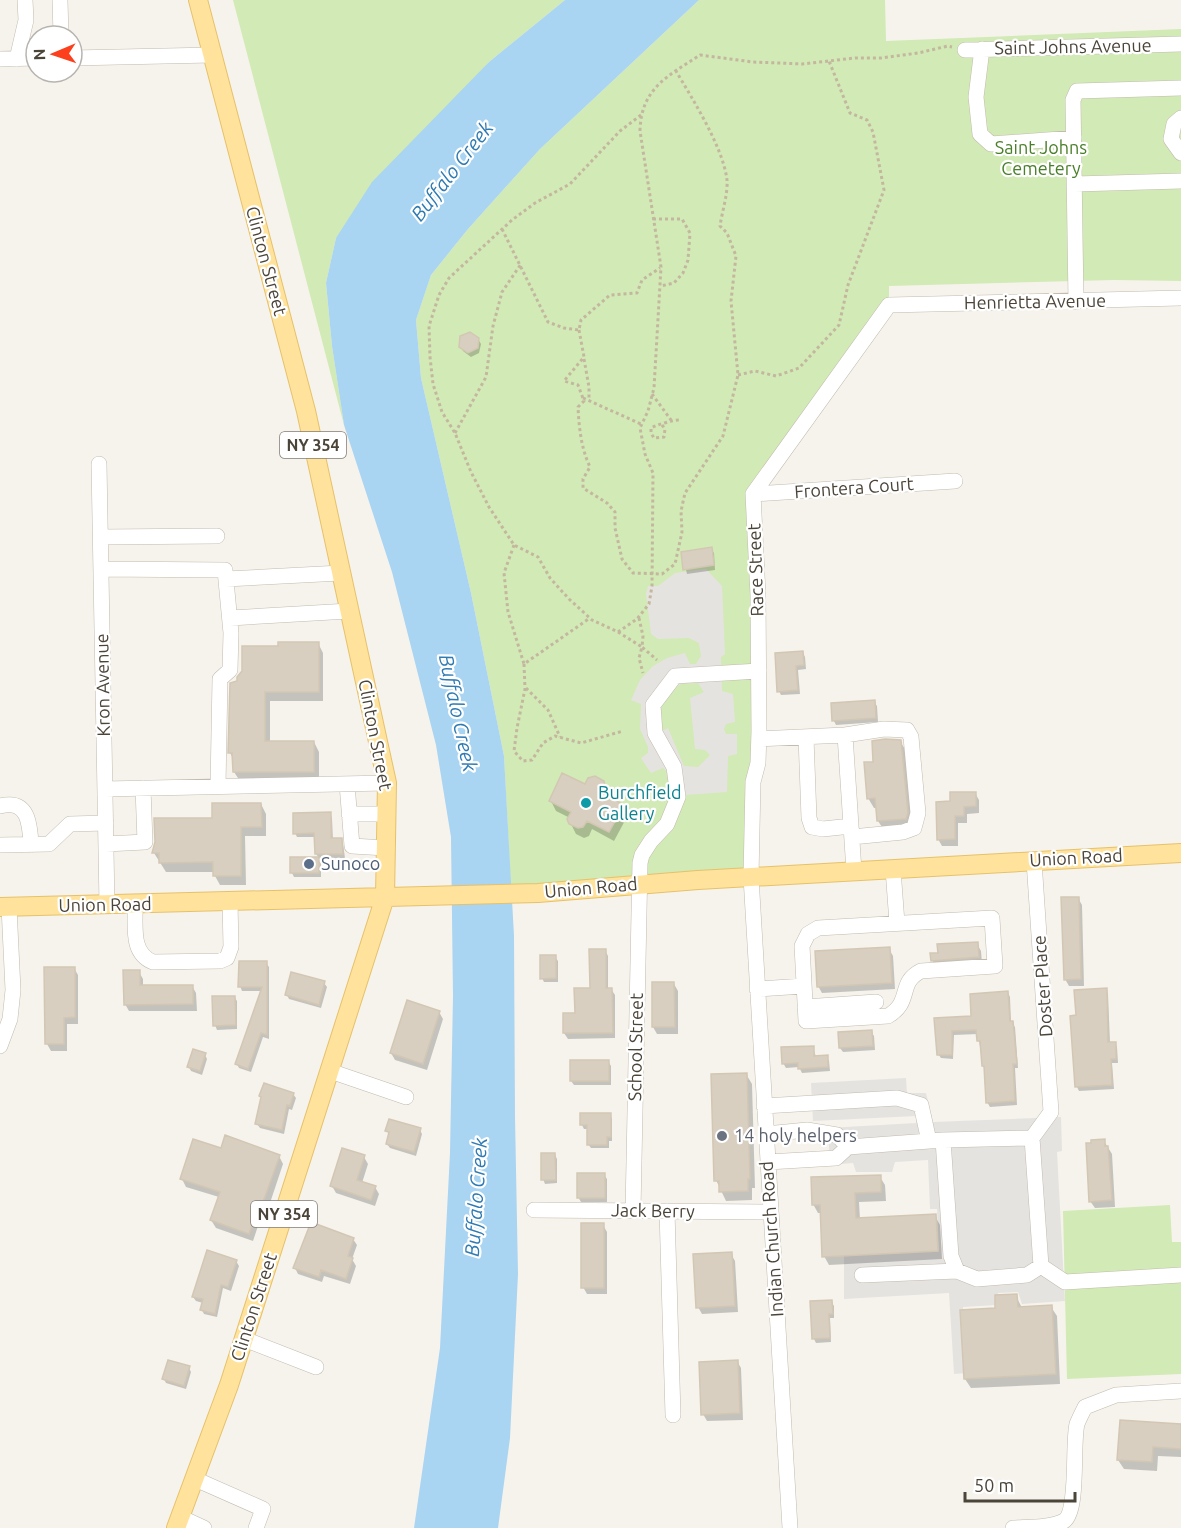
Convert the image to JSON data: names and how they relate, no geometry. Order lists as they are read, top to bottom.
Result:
{
  "streets": {
    "main road": ["Clinton Street", "NY 354", "Union Road"],
    "street": [
      "Saint Johns Avenue",
      "Henrietta Avenue",
      "Frontera Court",
      "Race Street",
      "Kron Avenue",
      "Doster Place",
      "School Street",
      "Jack Berry",
      "Indian Church Road"
    ]
  },
  "crossings": [
    ["Clinton Street", "Union Road"],
    ["Henrietta Avenue", "Frontera Court"],
    ["Henrietta Avenue", "Race Street"],
    ["Frontera Court", "Race Street"],
    ["Race Street", "Union Road"],
    ["Race Street", "School Street"],
    ["Race Street", "Indian Church Road"],
    ["Kron Avenue", "Union Road"],
    ["Union Road", "Doster Place"],
    ["Union Road", "School Street"],
    ["Union Road", "Indian Church Road"],
    ["School Street", "Jack Berry"],
    ["Jack Berry", "Indian Church Road"]
  ],
  "water": ["Buffalo Creek"],
  "parks": ["Saint Johns Cemetery"],
  "places": ["Burchfield Gallery", "Sunoco", "14 holy helpers"],
  "scale_bar": "50 m",
  "north": "left"
}
